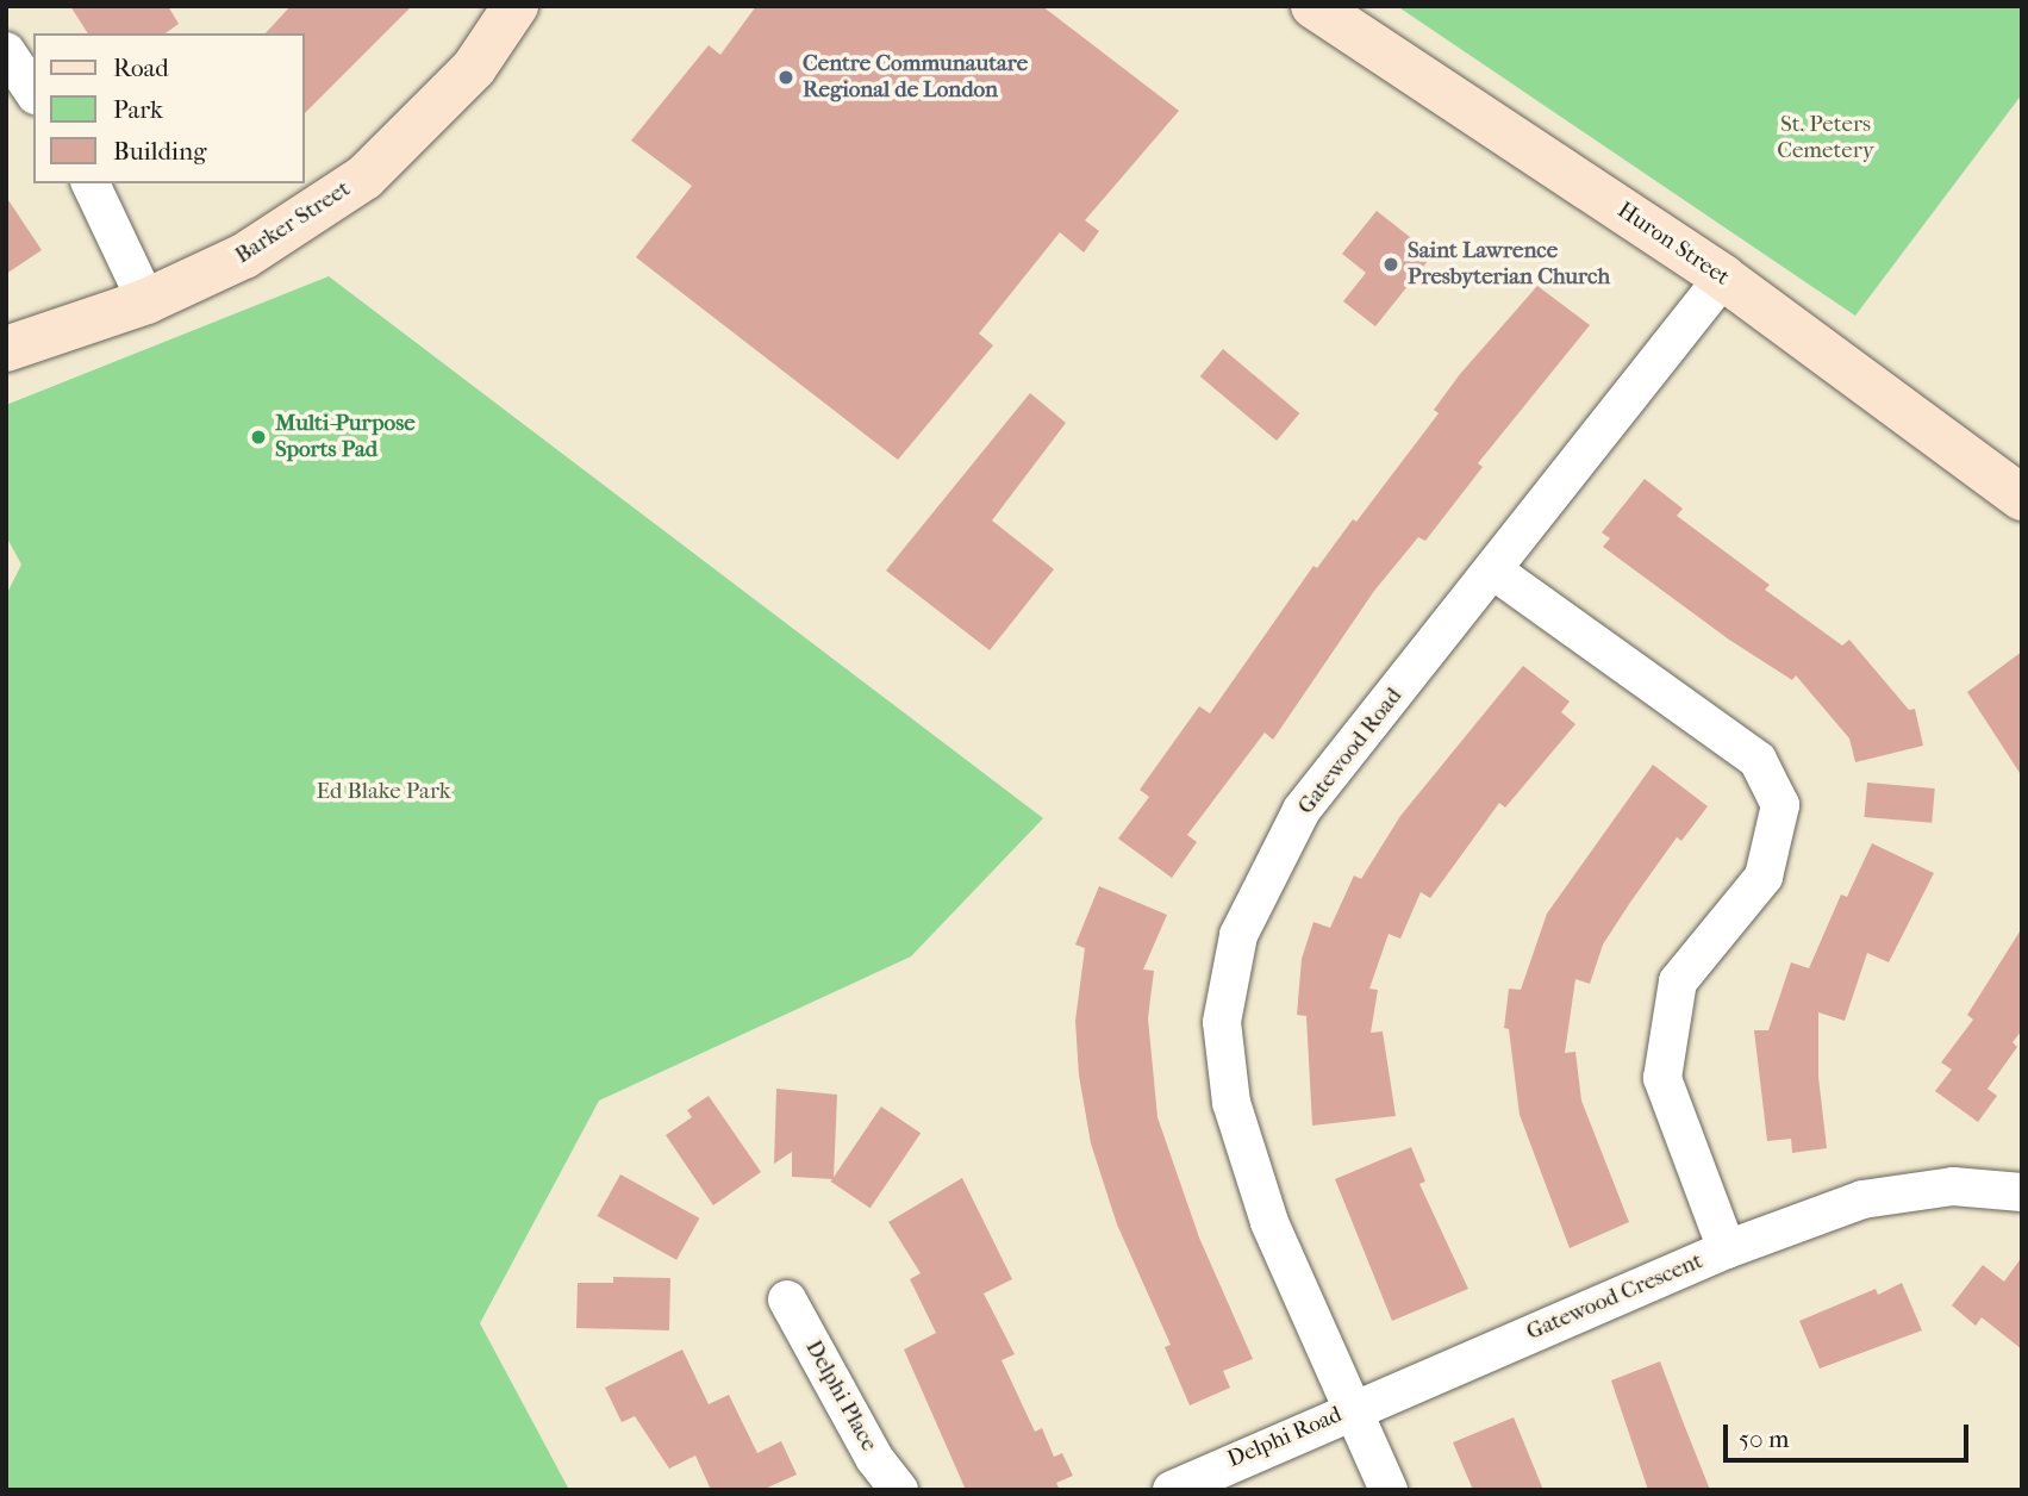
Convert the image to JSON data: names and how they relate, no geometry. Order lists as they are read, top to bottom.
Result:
{
  "streets": {
    "main road": ["Barker Street", "Huron Street"],
    "street": [
      "Gatewood Road",
      "Gatewood Crescent",
      "Delphi Place",
      "Delphi Road"
    ]
  },
  "crossings": [
    ["Huron Street", "Gatewood Road"],
    ["Gatewood Road", "Gatewood Crescent"],
    ["Gatewood Road", "Delphi Road"],
    ["Gatewood Crescent", "Delphi Road"]
  ],
  "parks": ["St. Peters Cemetery", "Ed Blake Park"],
  "places": ["Centre Communautare Regional de London", "Saint Lawrence Presbyterian Church", "Multi-Purpose Sports Pad"],
  "legend": ["Road", "Park", "Building"],
  "scale_bar": "50 m"
}
